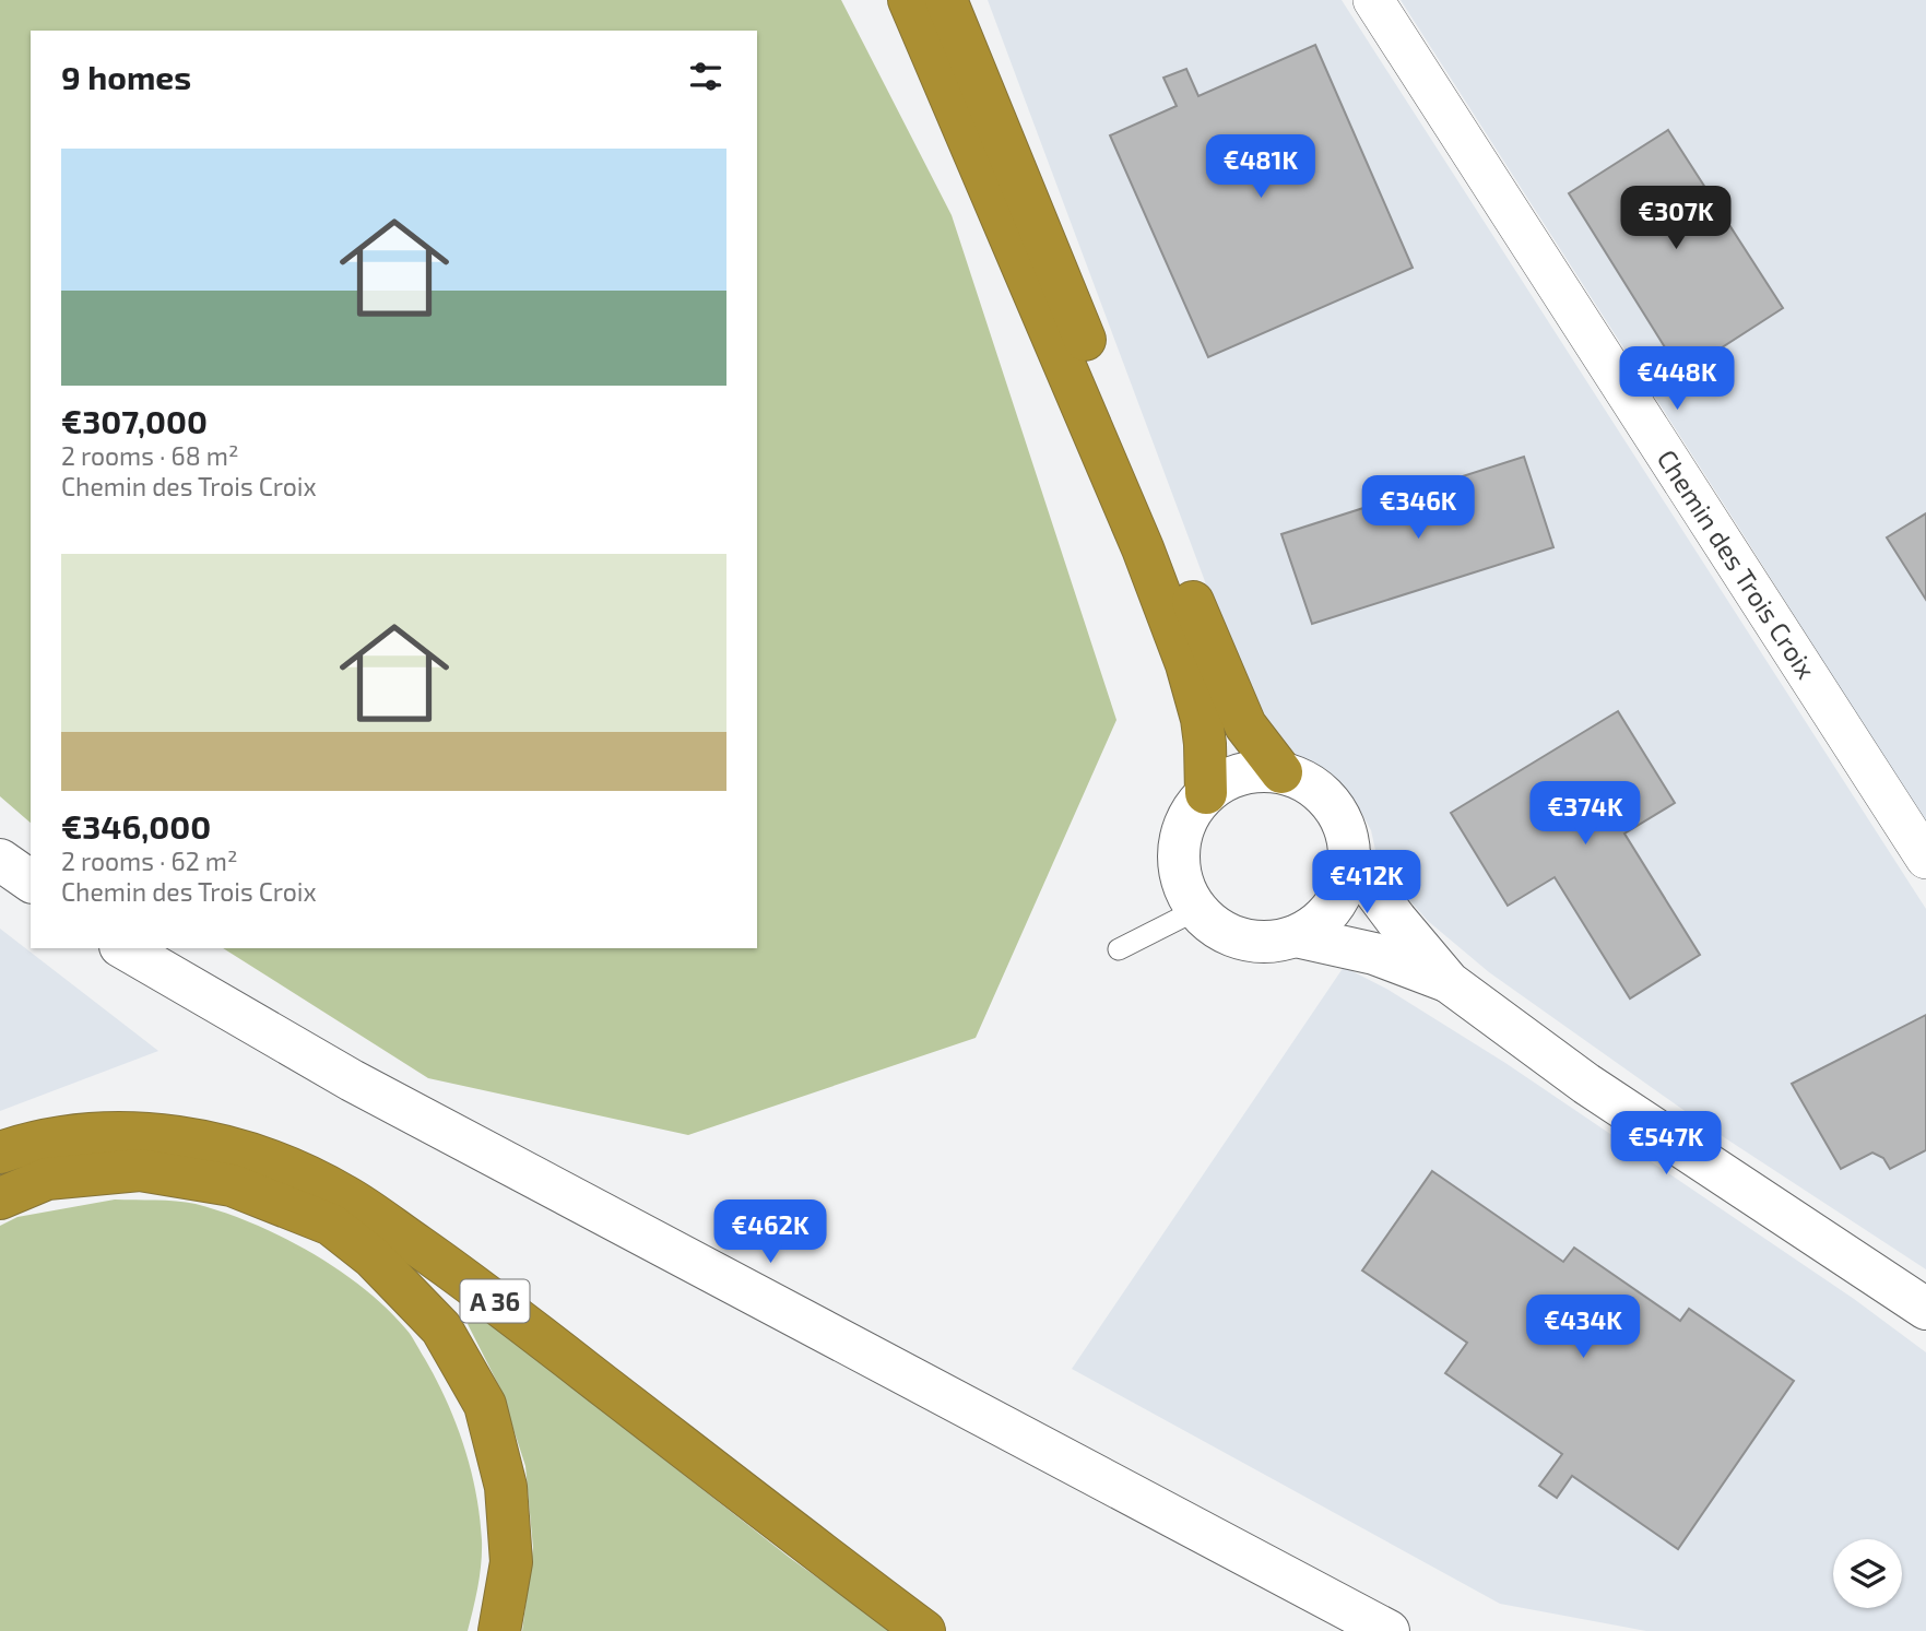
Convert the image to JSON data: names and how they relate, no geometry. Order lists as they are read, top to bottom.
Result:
{
  "streets": {
    "highway": ["A 36"],
    "street": ["Chemin des Trois Croix"]
  },
  "page": {
    "heading": "9 homes",
    "list": [
      {
        "name": "€307,000",
        "note": "2 rooms · 68 m² · Chemin des Trois Croix"
      },
      {
        "name": "€346,000",
        "note": "2 rooms · 62 m² · Chemin des Trois Croix"
      }
    ],
    "price": [
      "€481K",
      "€307K",
      "€448K",
      "€346K",
      "€374K",
      "€412K",
      "€547K",
      "€462K",
      "€434K"
    ]
  }
}
